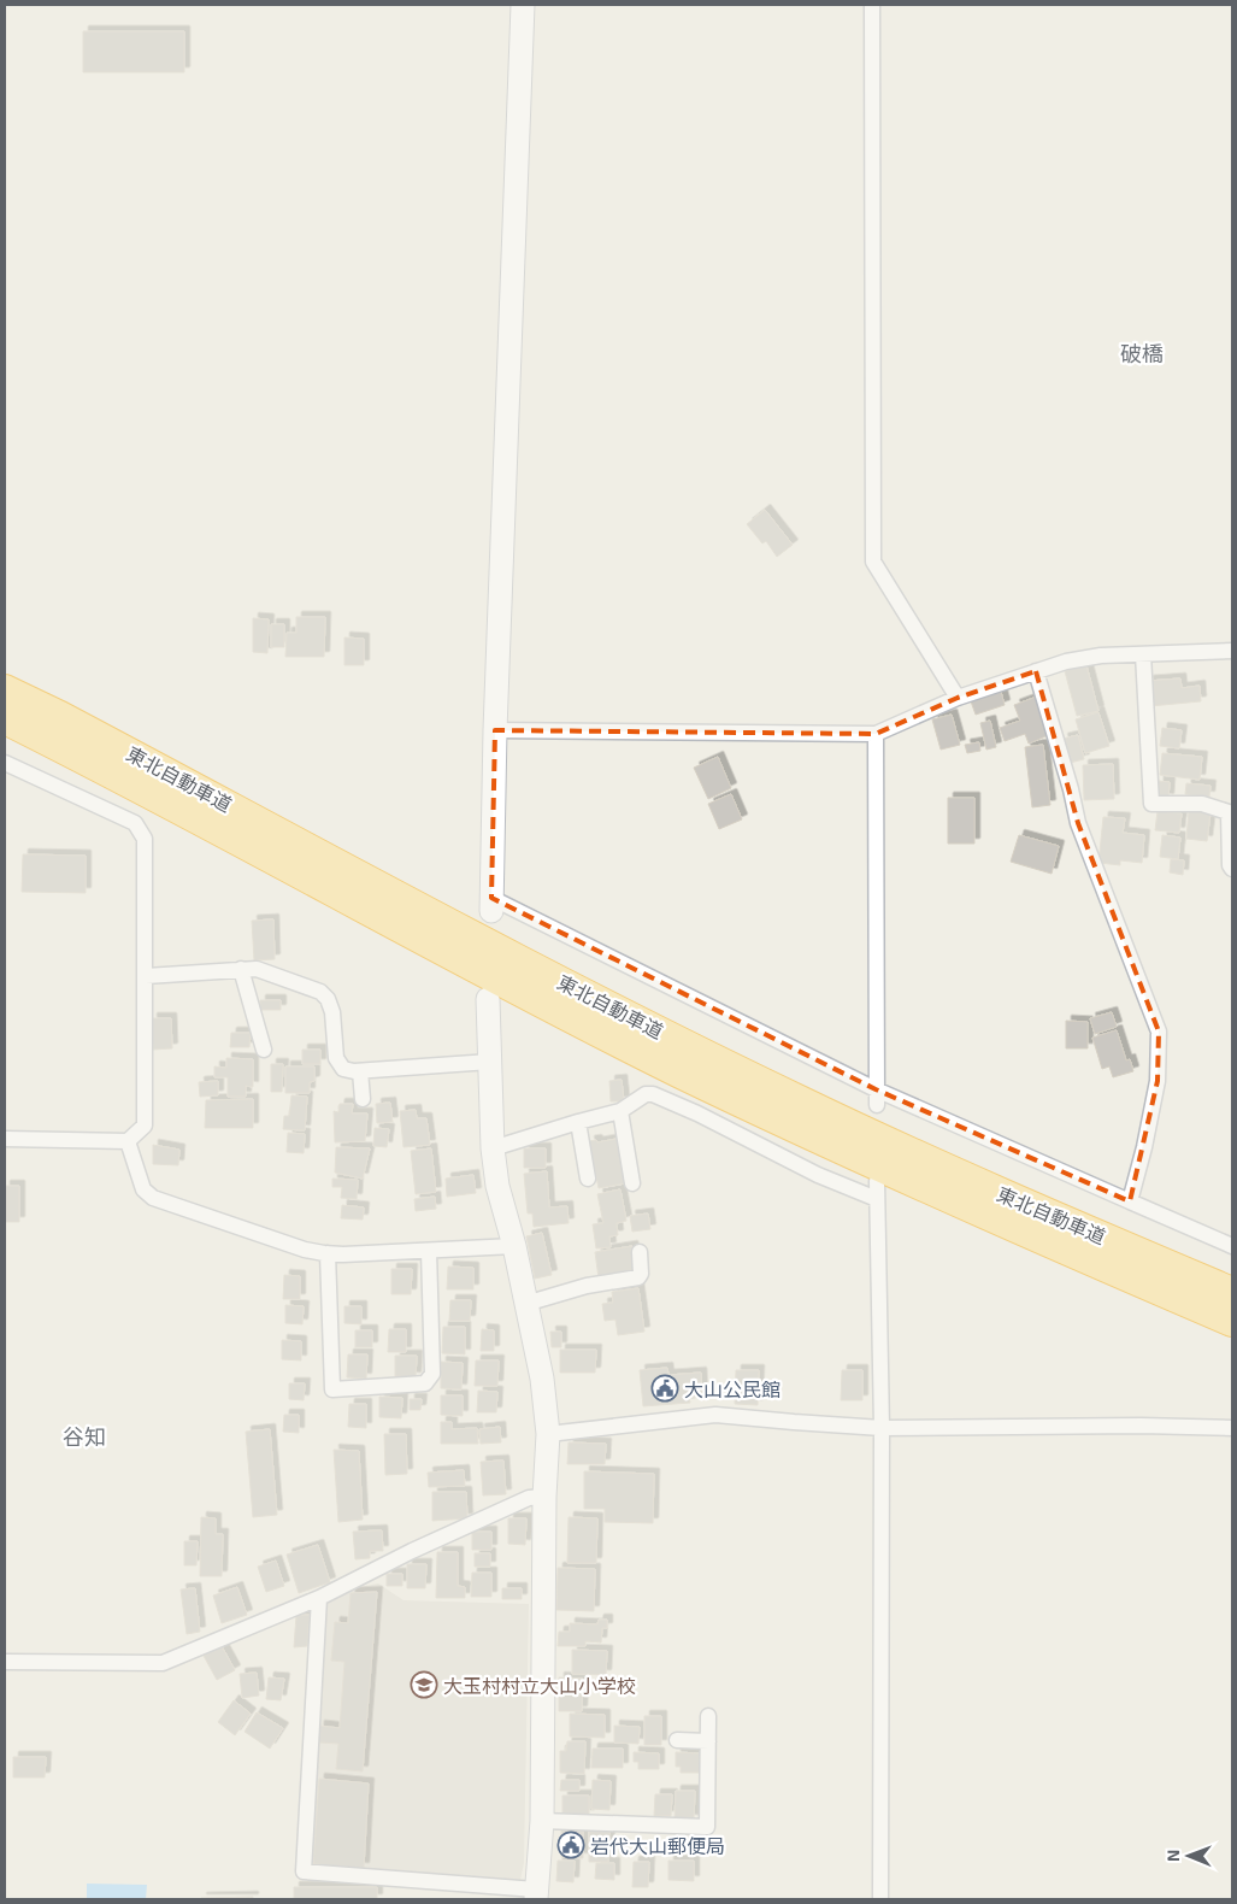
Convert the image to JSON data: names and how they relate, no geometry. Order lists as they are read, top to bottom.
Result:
{
  "streets": {
    "highway": ["東北自動車道"]
  },
  "districts": ["破橋", "谷知"],
  "places": {
    "public building": ["大山公民館", "岩代大山郵便局"],
    "school or university": ["大玉村村立大山小学校"]
  },
  "north": "left"
}
